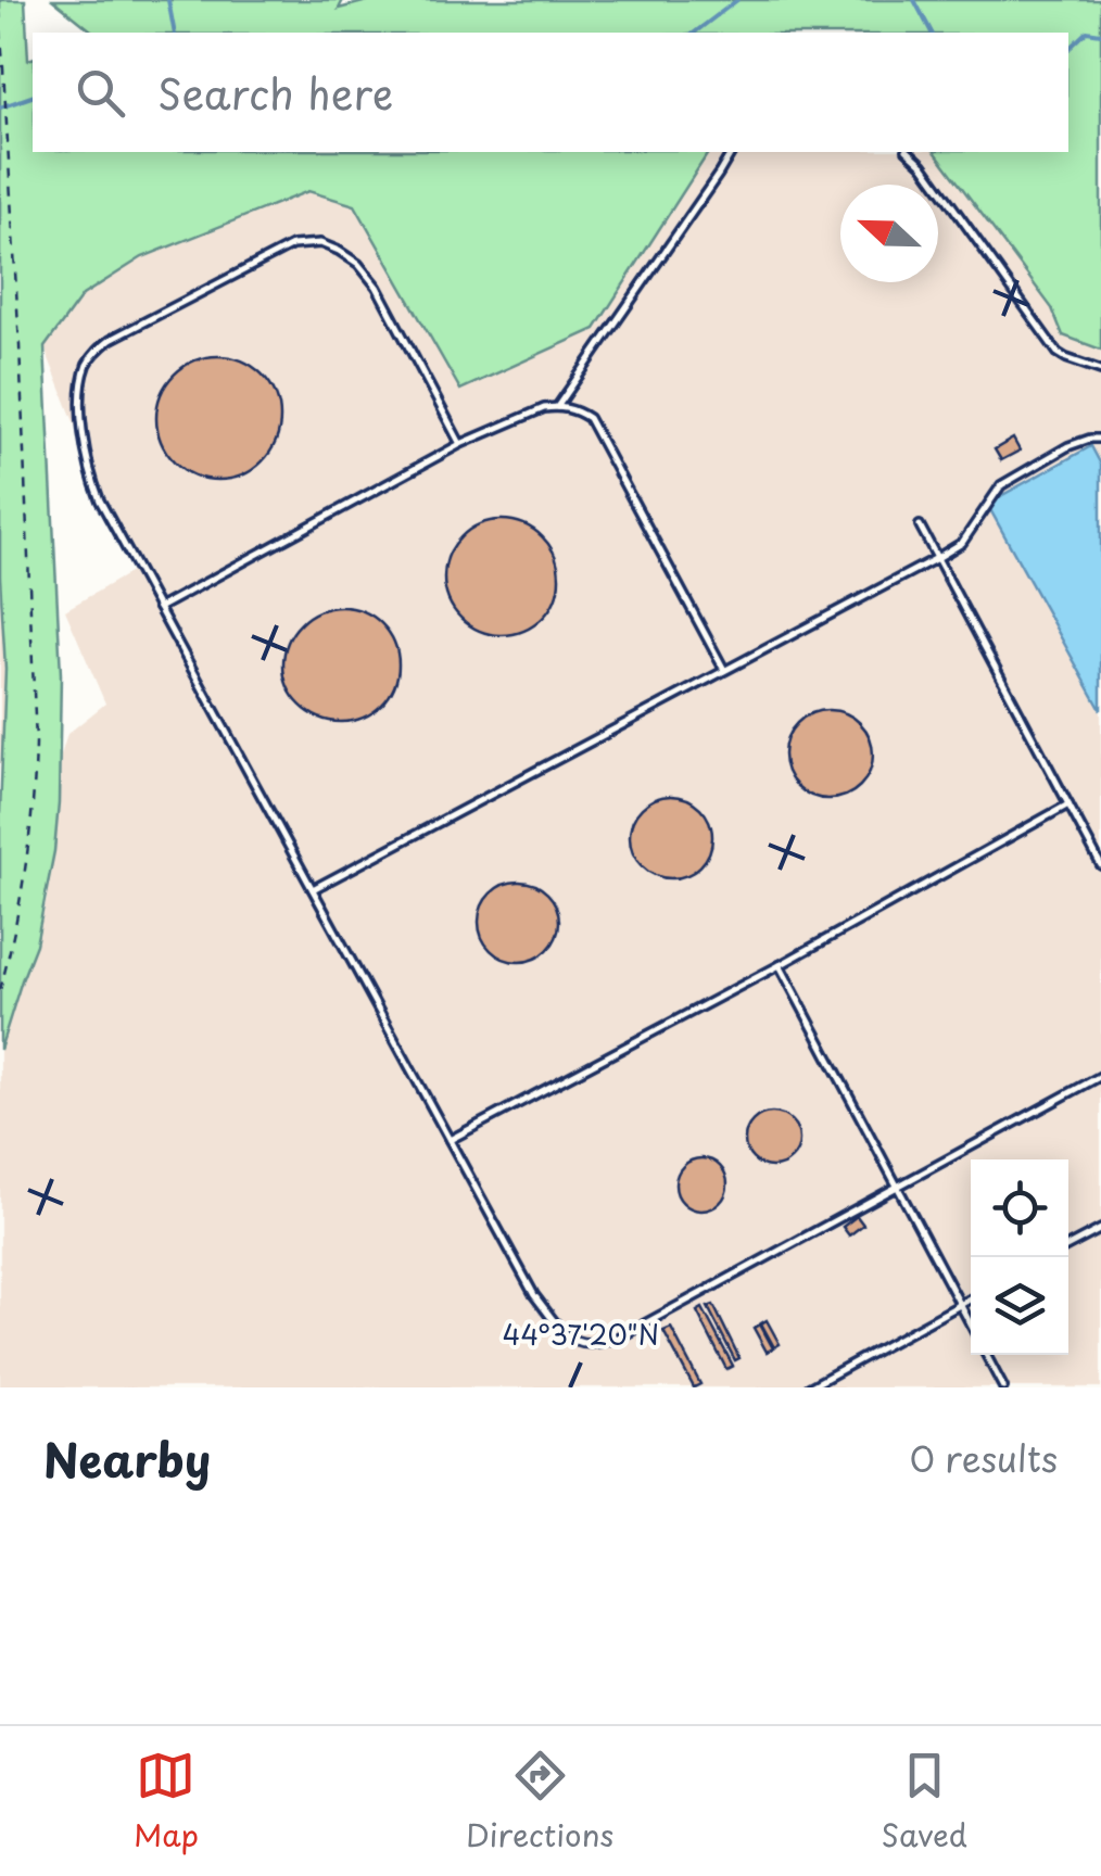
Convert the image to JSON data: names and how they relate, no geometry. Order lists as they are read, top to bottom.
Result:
{
  "north": "left",
  "page": {
    "search": "Search here",
    "heading": ["Nearby", "0 results"],
    "nav": ["Map", "Directions", "Saved"]
  },
  "coordinates": ["44°37'20\"N"]
}
